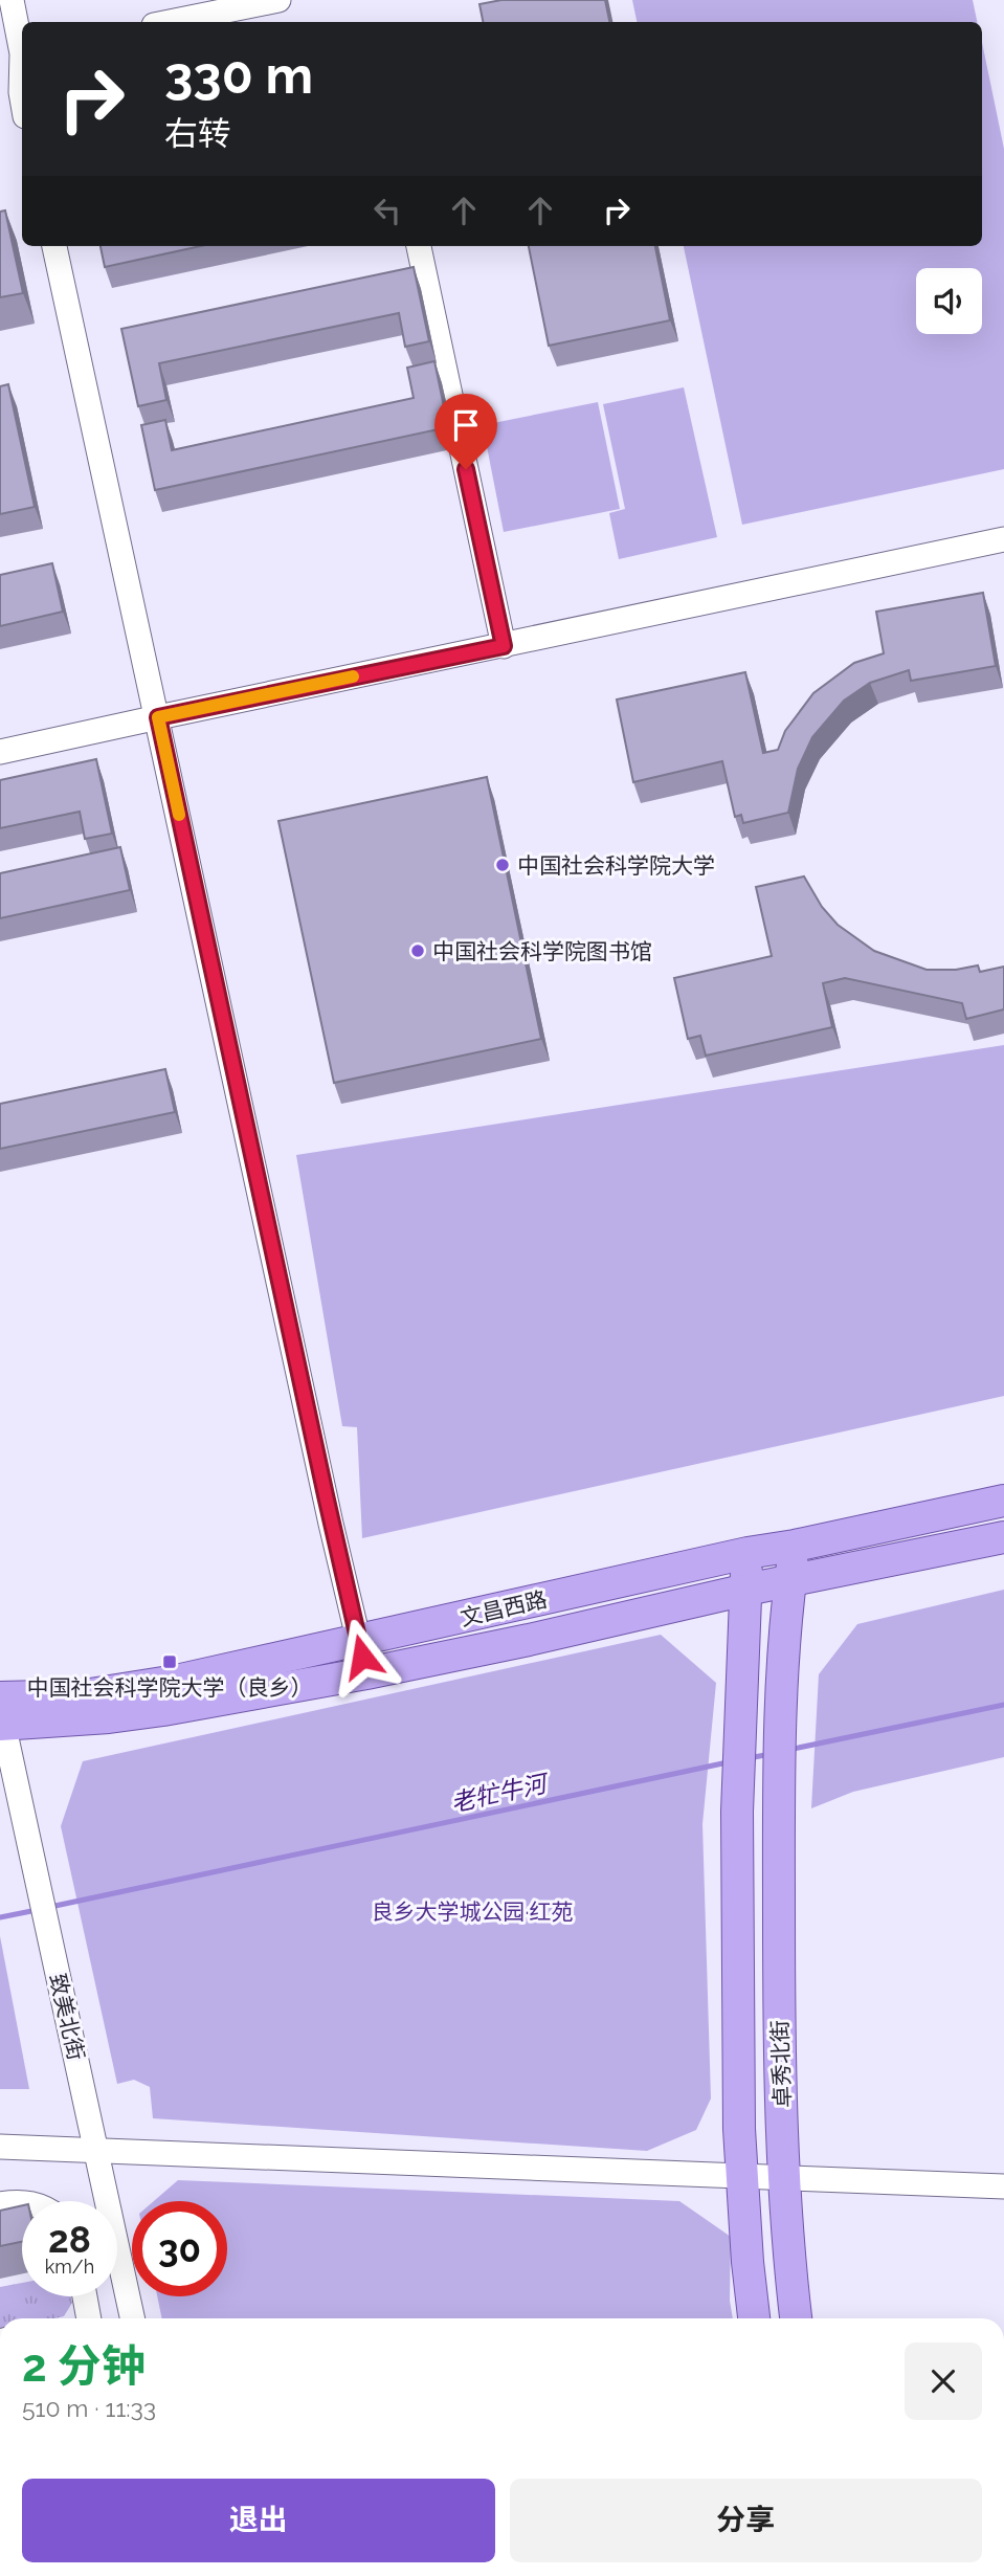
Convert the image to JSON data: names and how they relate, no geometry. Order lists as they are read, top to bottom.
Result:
{
  "streets": {
    "main road": ["文昌西路", "卓秀北街"],
    "street": ["致美北街"]
  },
  "crossings": [
    ["文昌西路", "致美北街"],
    ["文昌西路", "卓秀北街"]
  ],
  "water": ["老牤牛河"],
  "parks": ["良乡大学城公园·红苑"],
  "places": {
    "other": ["中国社会科学院大学", "中国社会科学院图书馆"],
    "transit": ["中国社会科学院大学（良乡）"]
  },
  "page": {
    "turn": ["330 m", "右转"],
    "speed": "28 km/h",
    "limit": "30",
    "heading": ["2 分钟", "510 m · 11:33"],
    "buttons": ["退出", "分享"]
  }
}
